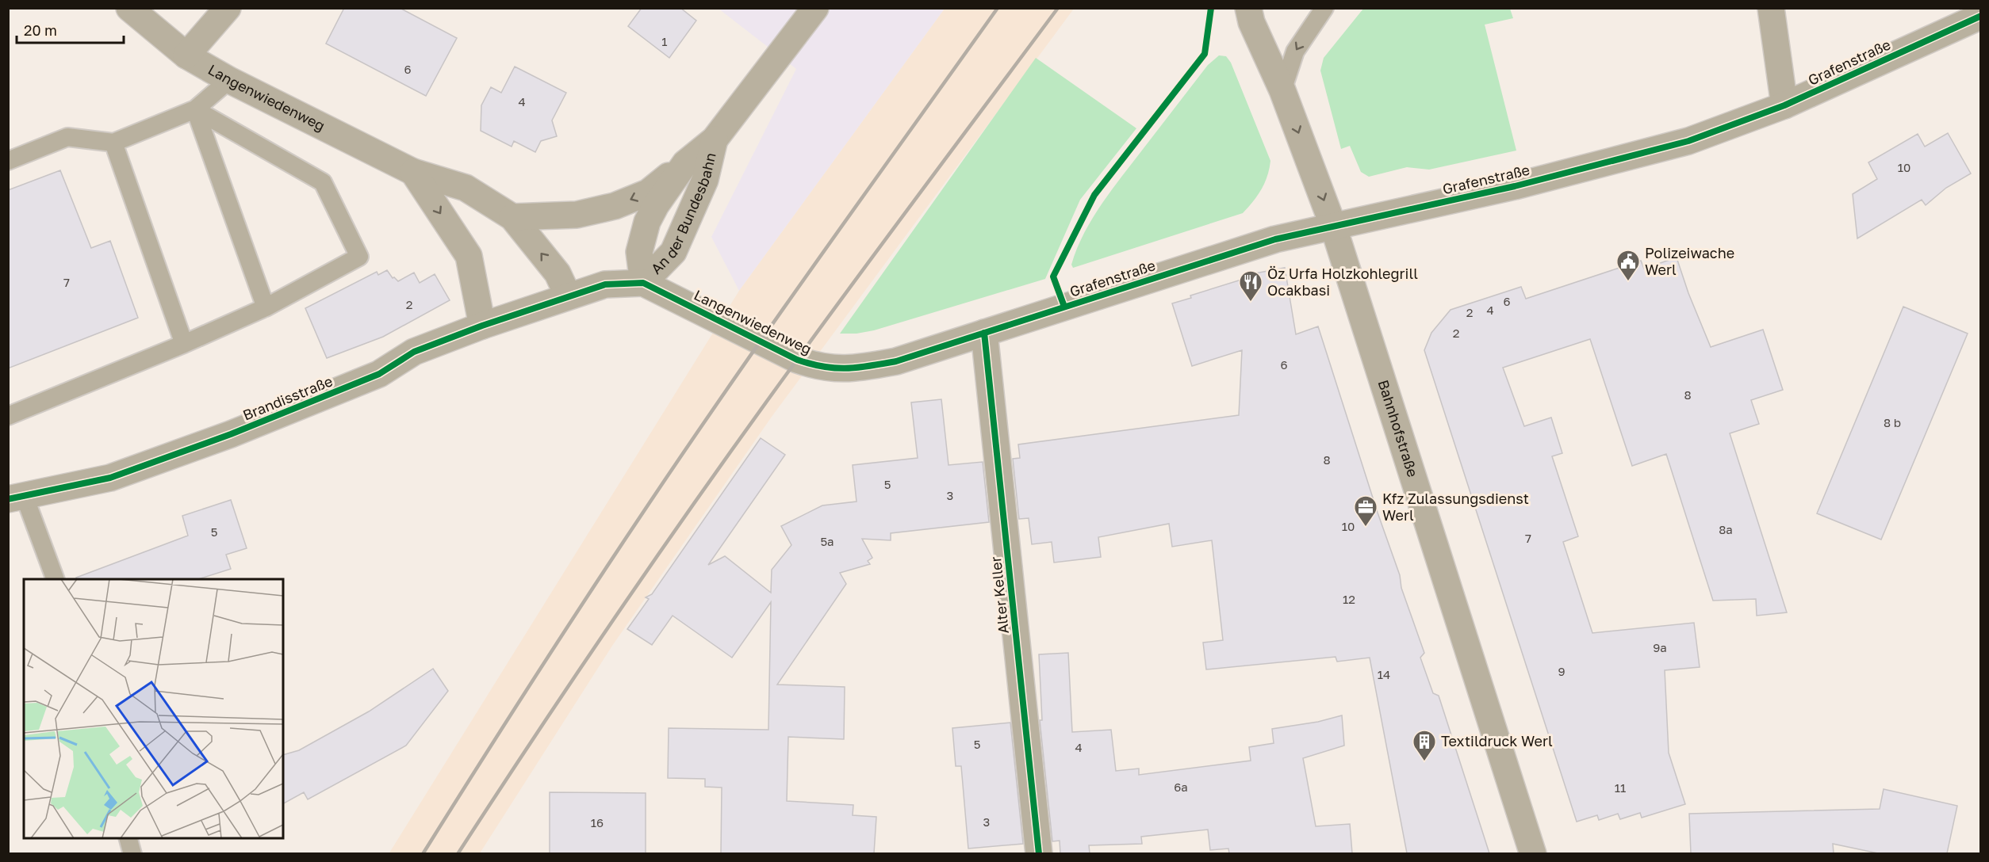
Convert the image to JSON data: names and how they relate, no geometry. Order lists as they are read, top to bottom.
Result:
{
  "streets": {
    "street": [
      "Grafenstraße",
      "Langenwiedenweg",
      "An der Bundesbahn",
      "Brandisstraße",
      "Bahnhofstraße",
      "Alter Keller"
    ]
  },
  "crossings": [
    ["Grafenstraße", "Langenwiedenweg"],
    ["Grafenstraße", "Bahnhofstraße"],
    ["Grafenstraße", "Alter Keller"],
    ["Langenwiedenweg", "An der Bundesbahn"],
    ["Langenwiedenweg", "Brandisstraße"],
    ["Langenwiedenweg", "Alter Keller"]
  ],
  "places": {
    "public building": ["Polizeiwache Werl"],
    "restaurant": ["Öz Urfa Holzkohlegrill Ocakbasi"],
    "office": ["Kfz Zulassungsdienst Werl"],
    "building": ["Textildruck Werl"]
  },
  "house_numbers": [
    "1",
    "6",
    "4",
    "10",
    "7",
    "6",
    "2",
    "4",
    "2",
    "2",
    "6",
    "8",
    "8 b",
    "8",
    "5",
    "3",
    "10",
    "8a",
    "5",
    "7",
    "5a",
    "12",
    "9a",
    "9",
    "14",
    "5",
    "4",
    "6a",
    "11",
    "3",
    "16"
  ],
  "scale_bar": "20 m"
}
